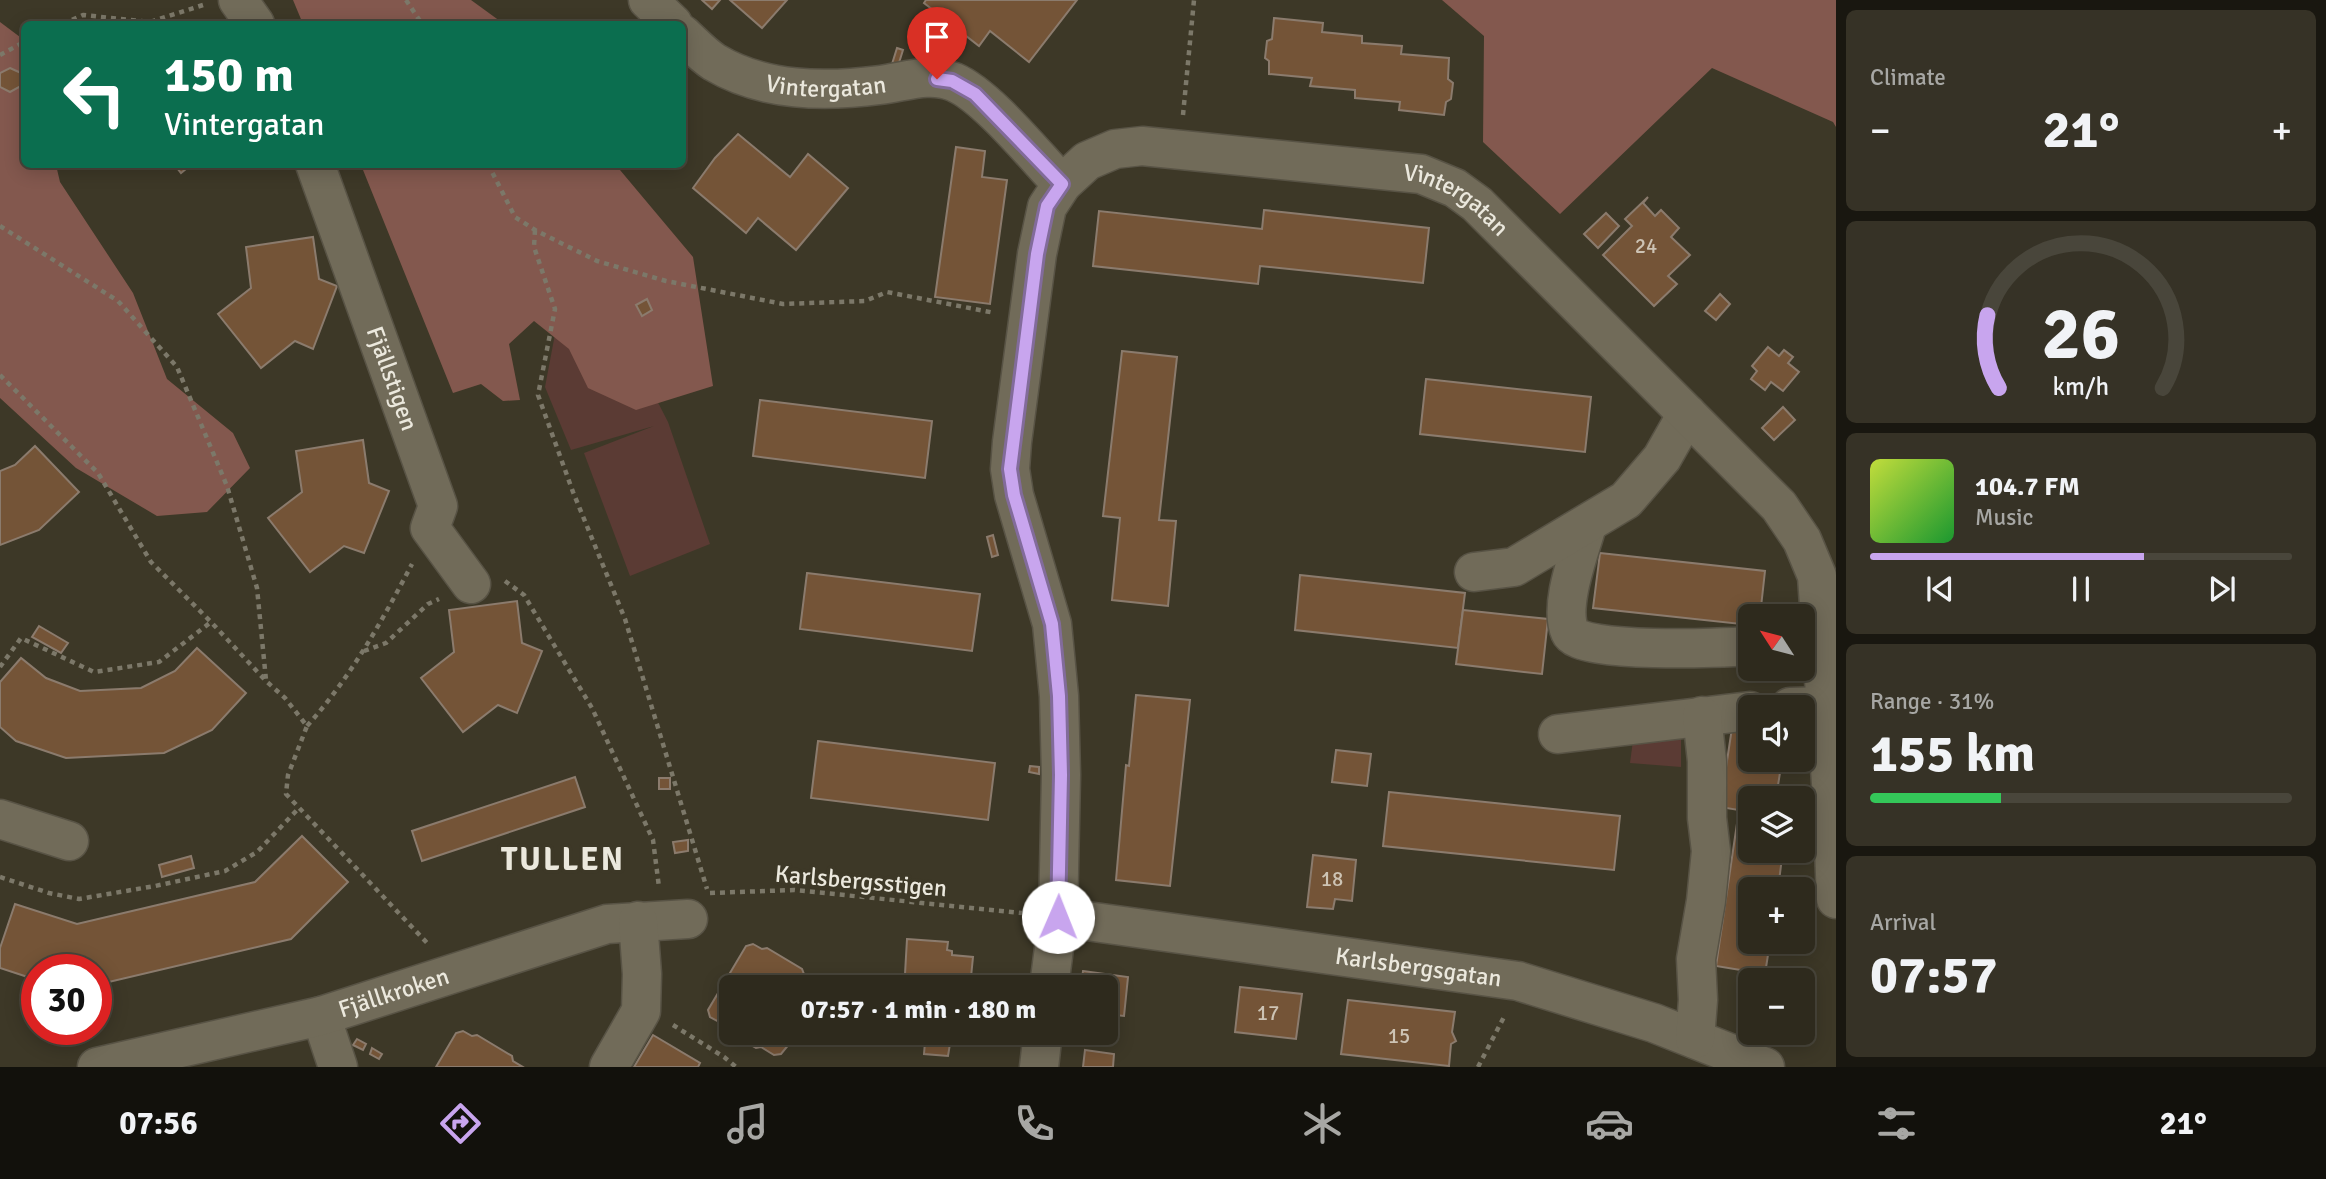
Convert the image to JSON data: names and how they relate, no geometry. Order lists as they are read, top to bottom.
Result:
{
  "streets": {
    "street": [
      "Vintergatan",
      "Fjällstigen",
      "Karlsbergsgatan",
      "Fjällkroken"
    ],
    "path": ["Karlsbergsstigen"]
  },
  "crossings": [
    ["Karlsbergsstigen", "Karlsbergsgatan"],
    ["Karlsbergsstigen", "Fjällkroken"]
  ],
  "districts": ["TULLEN"],
  "house_numbers": [
    "24",
    "18",
    "17",
    "15"
  ],
  "north": "top left",
  "page": {
    "tile": [
      "Climate",
      ["Range · 31%", "155 km"],
      ["Arrival", "07:57"]
    ],
    "turn": ["150 m", "Vintergatan"],
    "heat": ["−", "21°", "+"],
    "song": ["104.7 FM", "Music"],
    "map_buttons": ["+", "−"],
    "limit": "30",
    "trip": "07:57 · 1 min · 180 m",
    "tabs": ["07:56", "21°"],
    "gauge": ["26", "km/h"]
  }
}
